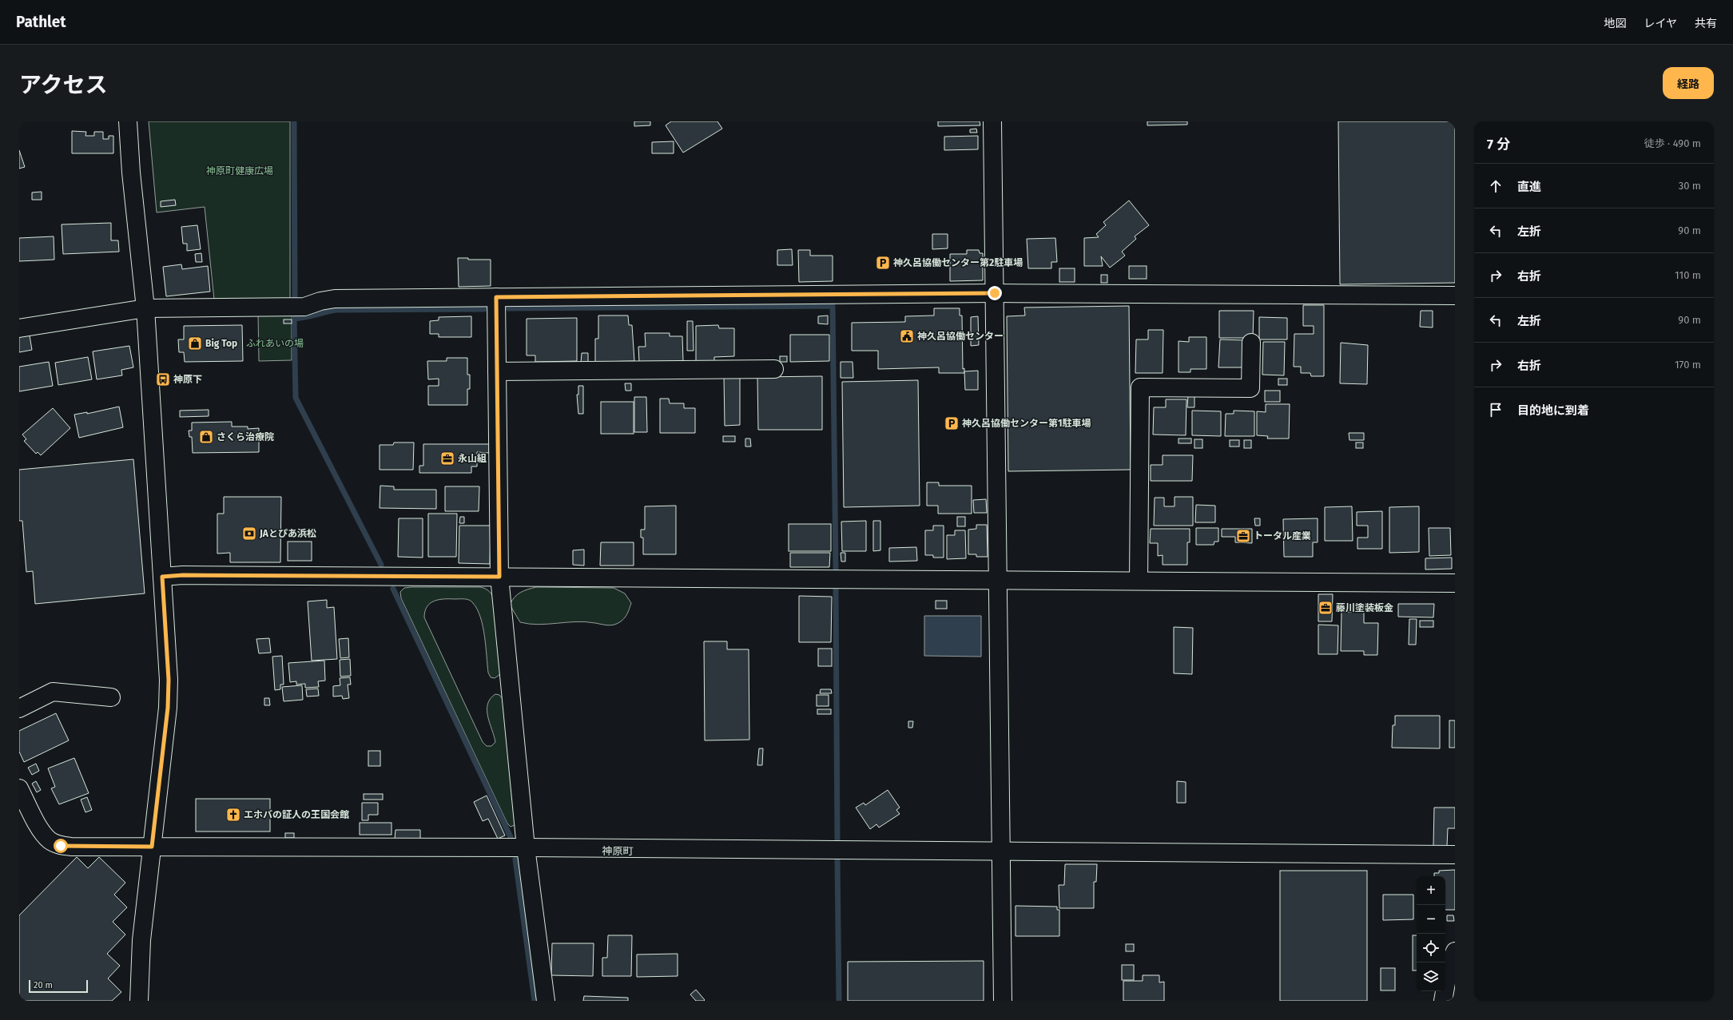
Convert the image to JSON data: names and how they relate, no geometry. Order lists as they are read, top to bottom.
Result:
{
  "districts": ["神原町"],
  "parks": ["神原町健康広場", "ふれあいの場"],
  "places": {
    "parking": ["神久呂協働センター第2駐車場", "神久呂協働センター第1駐車場"],
    "public building": ["神久呂協働センター"],
    "shop": ["Big Top", "さくら治療院"],
    "bus stop": ["神原下"],
    "office": ["永山組", "トータル産業", "藤川塗装板金"],
    "bank": ["JAとぴあ浜松"],
    "church": ["エホバの証人の王国会館"]
  },
  "scale_bar": "20 m",
  "page": {
    "header": "Pathlet",
    "nav": ["地図", "レイヤ", "共有"],
    "title": "アクセス",
    "buttons": "経路",
    "heading": ["7 分", "徒歩 · 490 m"],
    "list": [
      ["直進", "30 m"],
      ["左折", "90 m"],
      ["右折", "110 m"],
      ["左折", "90 m"],
      ["右折", "170 m"],
      "目的地に到着"
    ],
    "map_buttons": ["+", "−"],
    "scale": "20 m"
  }
}
